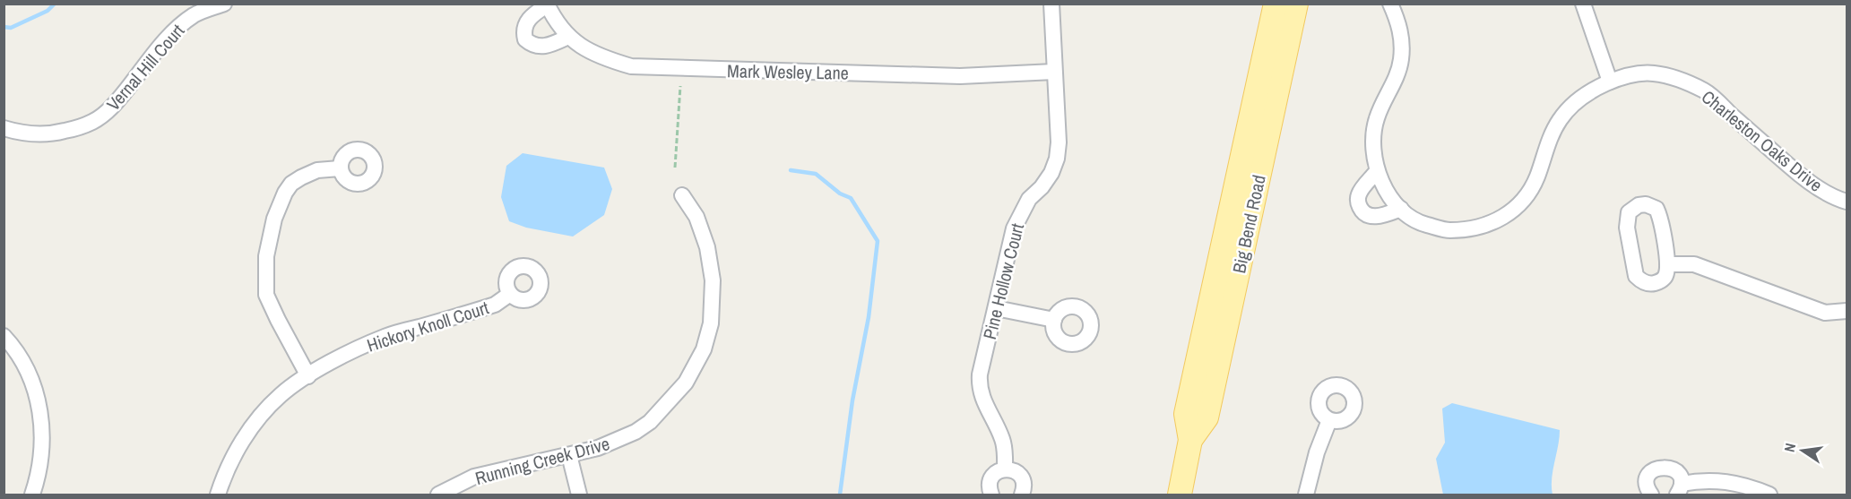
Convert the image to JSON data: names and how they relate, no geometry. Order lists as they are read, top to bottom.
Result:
{
  "streets": {
    "main road": ["Big Bend Road"],
    "street": [
      "Vernal Hill Court",
      "Mark Wesley Lane",
      "Charleston Oaks Drive",
      "Pine Hollow Court",
      "Hickory Knoll Court",
      "Running Creek Drive"
    ]
  },
  "crossings": [
    ["Mark Wesley Lane", "Pine Hollow Court"]
  ],
  "north": "left"
}
